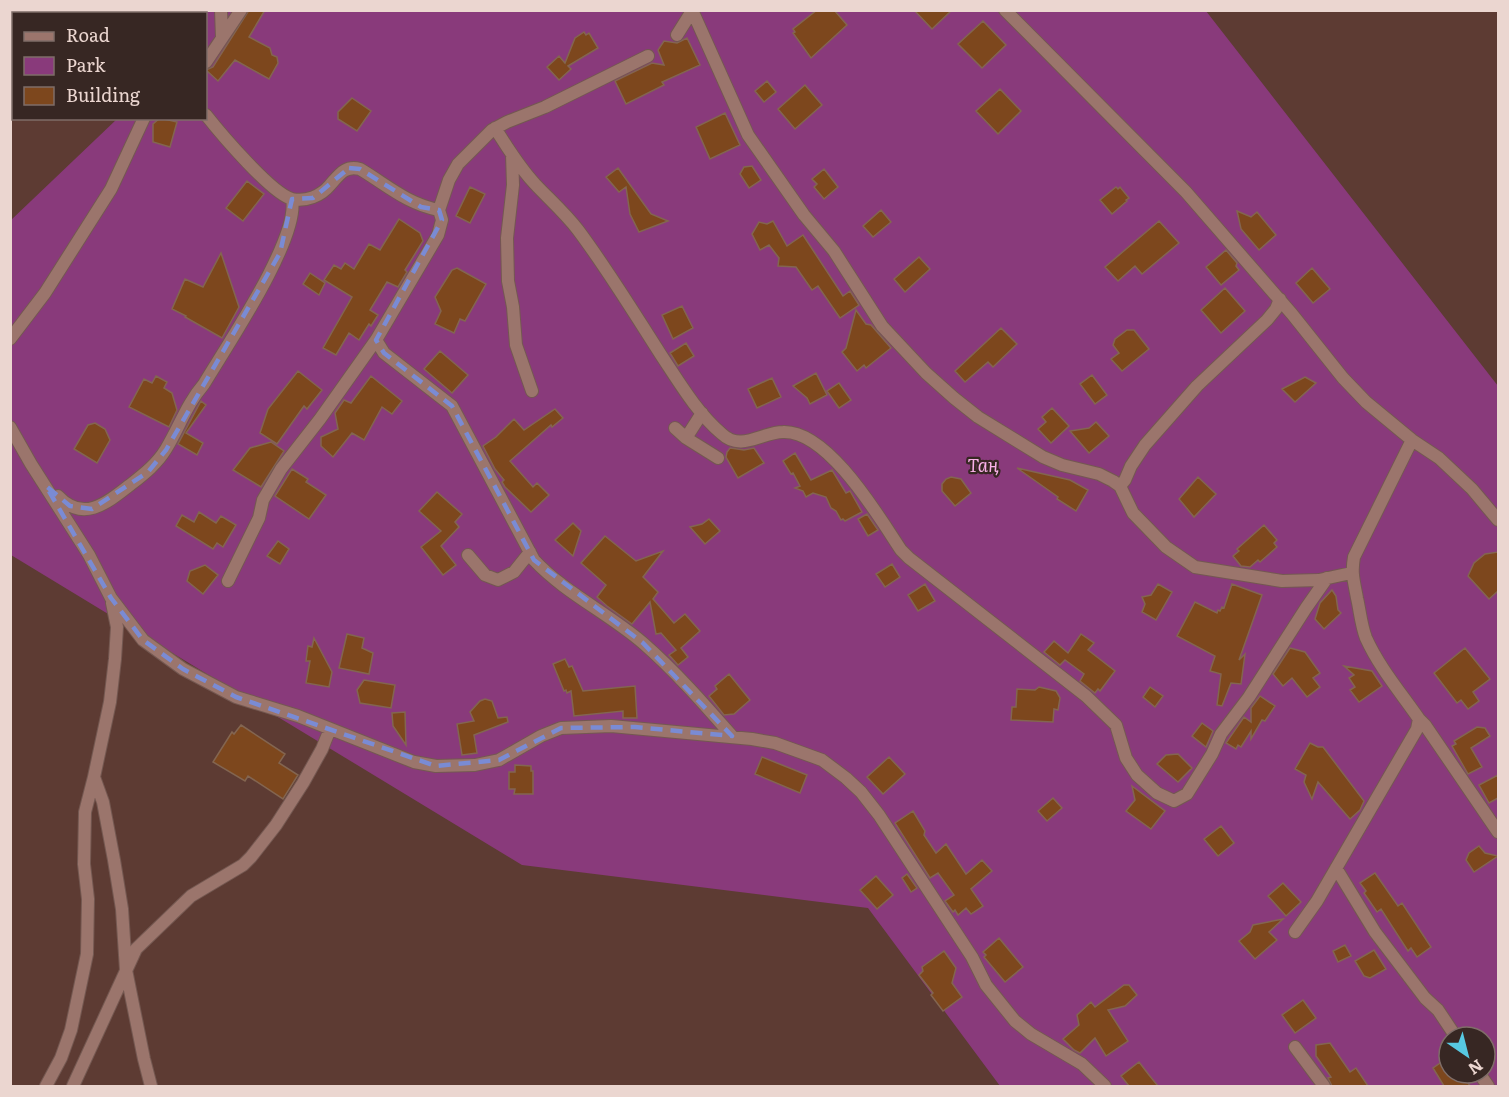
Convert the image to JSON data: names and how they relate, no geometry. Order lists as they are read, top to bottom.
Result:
{
  "parks": ["Таң"],
  "legend": ["Road", "Park", "Building"],
  "north": "bottom right"
}
